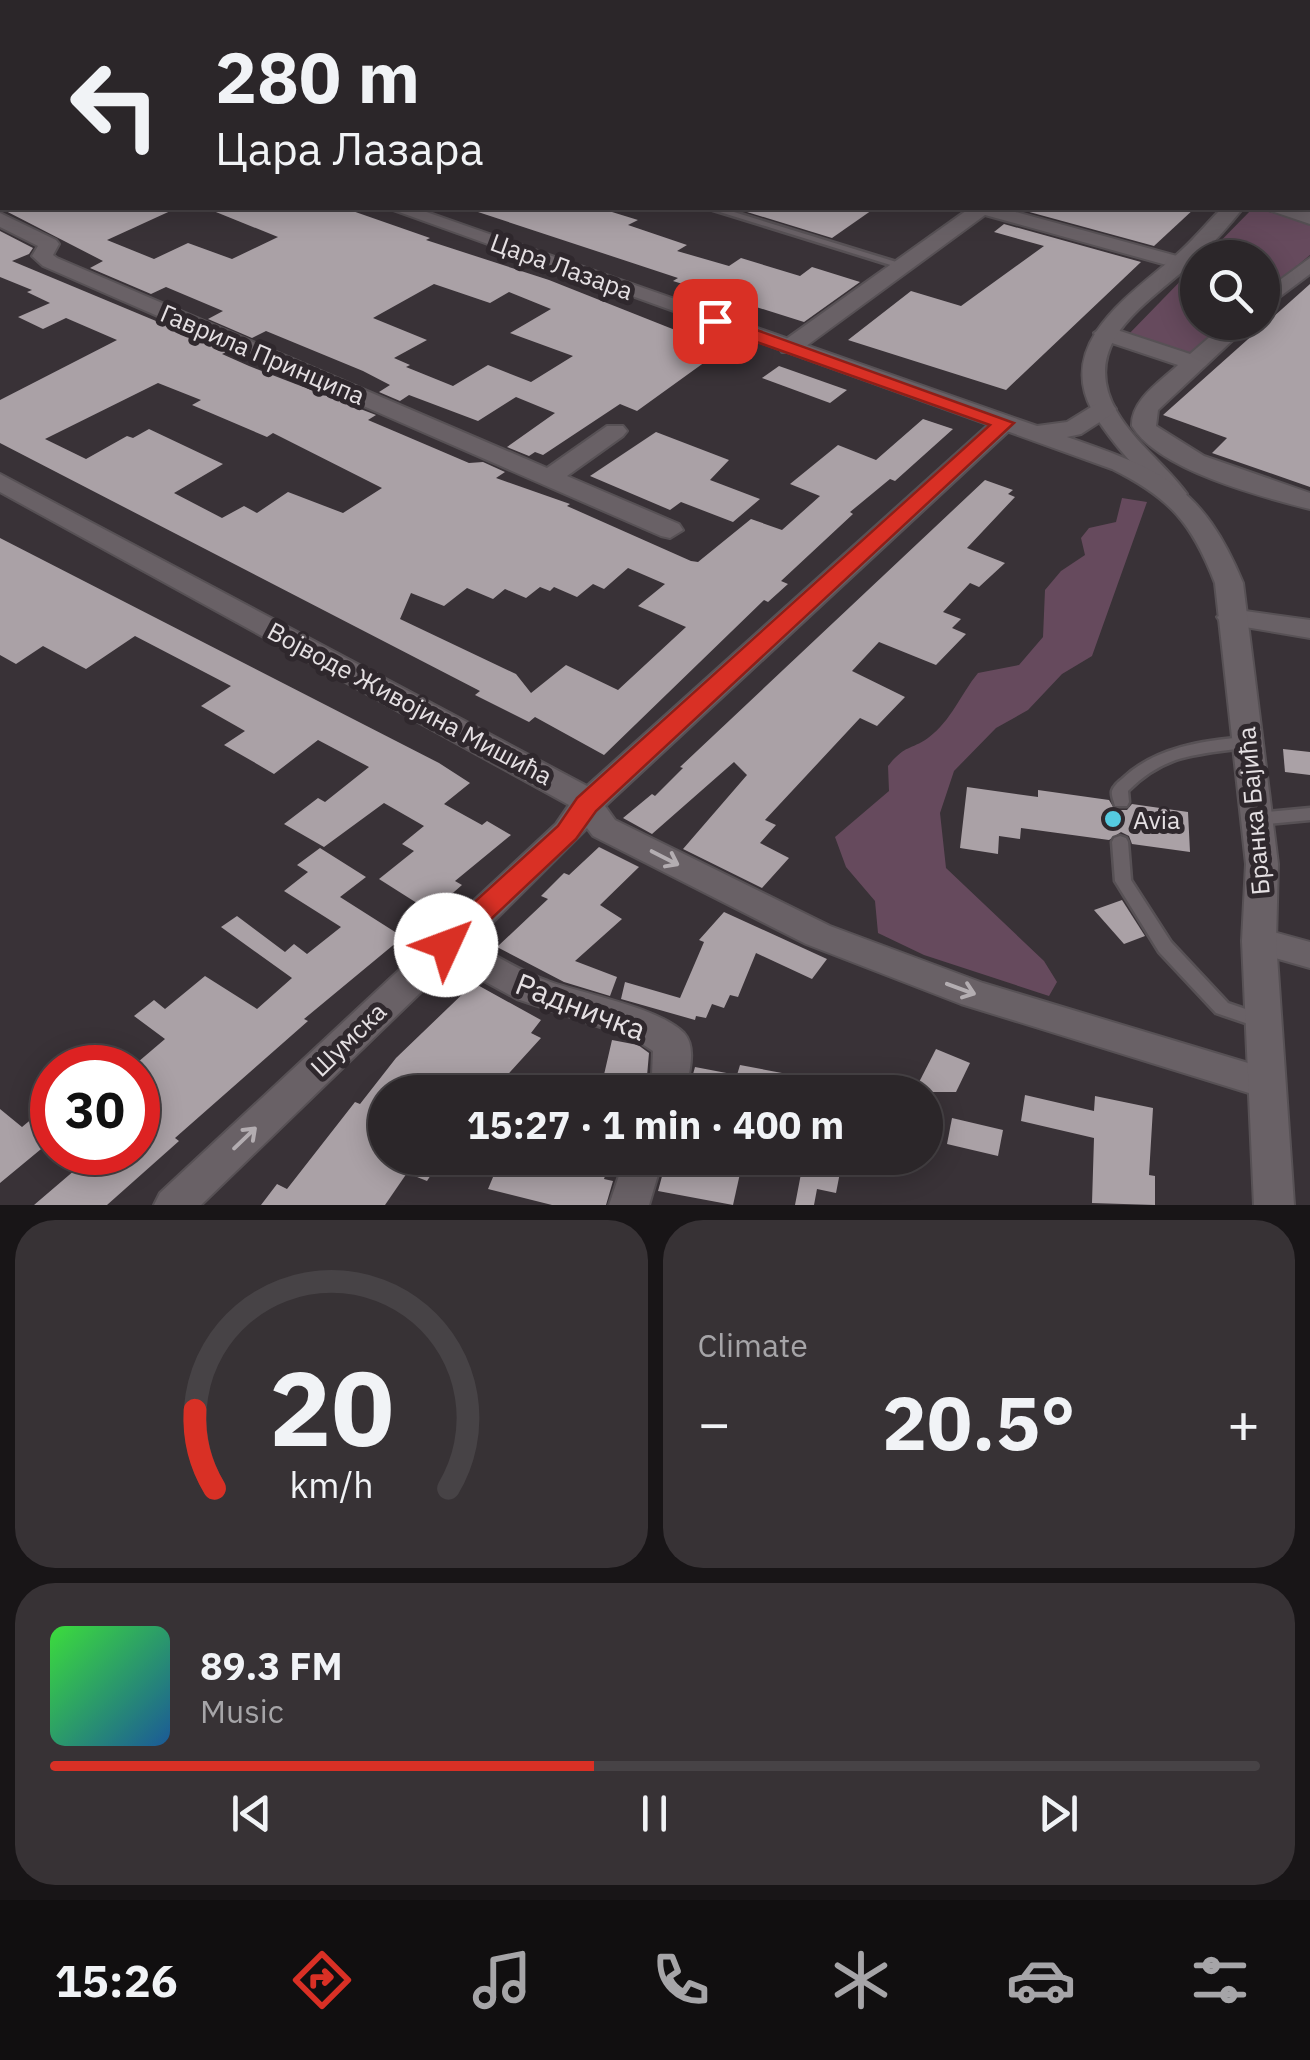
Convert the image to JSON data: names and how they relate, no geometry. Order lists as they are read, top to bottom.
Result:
{
  "streets": {
    "street": [
      "Цара Лазара",
      "Гаврила Принципа",
      "Војводе Живојина Мишића",
      "Бранка Бајића",
      "Радничка",
      "Шумска"
    ]
  },
  "crossings": [
    ["Цара Лазара", "Бранка Бајића"],
    ["Цара Лазара", "Шумска"],
    ["Војводе Живојина Мишића", "Бранка Бајића"],
    ["Војводе Живојина Мишића", "Шумска"],
    ["Радничка", "Шумска"]
  ],
  "one_way": ["Војводе Живојина Мишића"],
  "places": ["Avia"],
  "page": {
    "turn": ["280 m", "Цара Лазара"],
    "limit": "30",
    "trip": "15:27 · 1 min · 400 m",
    "tile": "Climate",
    "heat": ["−", "20.5°", "+"],
    "song": ["89.3 FM", "Music"],
    "tabs": "15:26",
    "gauge": ["20", "km/h"]
  }
}
